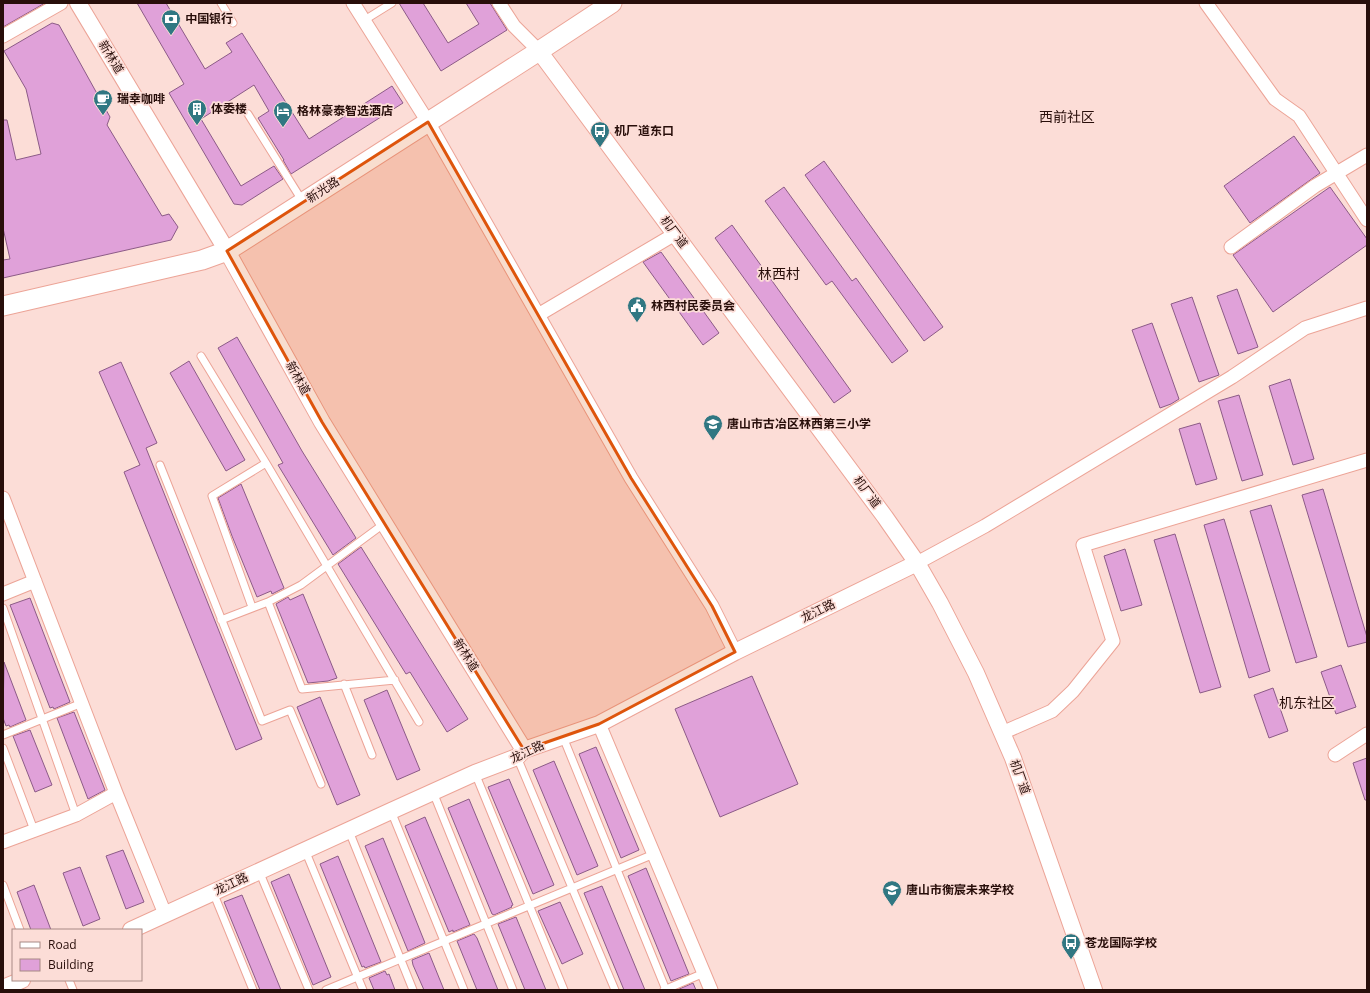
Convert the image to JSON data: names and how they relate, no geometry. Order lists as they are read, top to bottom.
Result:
{
  "streets": {
    "main road": ["新光路"],
    "street": ["新林道", "机厂道", "龙江路"]
  },
  "crossings": [
    ["新林道", "新光路"],
    ["新林道", "龙江路"],
    ["新光路", "机厂道"],
    ["机厂道", "龙江路"]
  ],
  "districts": ["西前社区", "林西村", "机东社区"],
  "places": {
    "bank": ["中国银行"],
    "cafe": ["瑞幸咖啡"],
    "building": ["体委楼"],
    "hotel": ["格林豪泰智选酒店"],
    "bus stop": ["机厂道东口", "苍龙国际学校"],
    "public building": ["林西村民委员会"],
    "school or university": ["唐山市古冶区林西第三小学", "唐山市衡宸未来学校"]
  },
  "legend": ["Road", "Building"]
}
